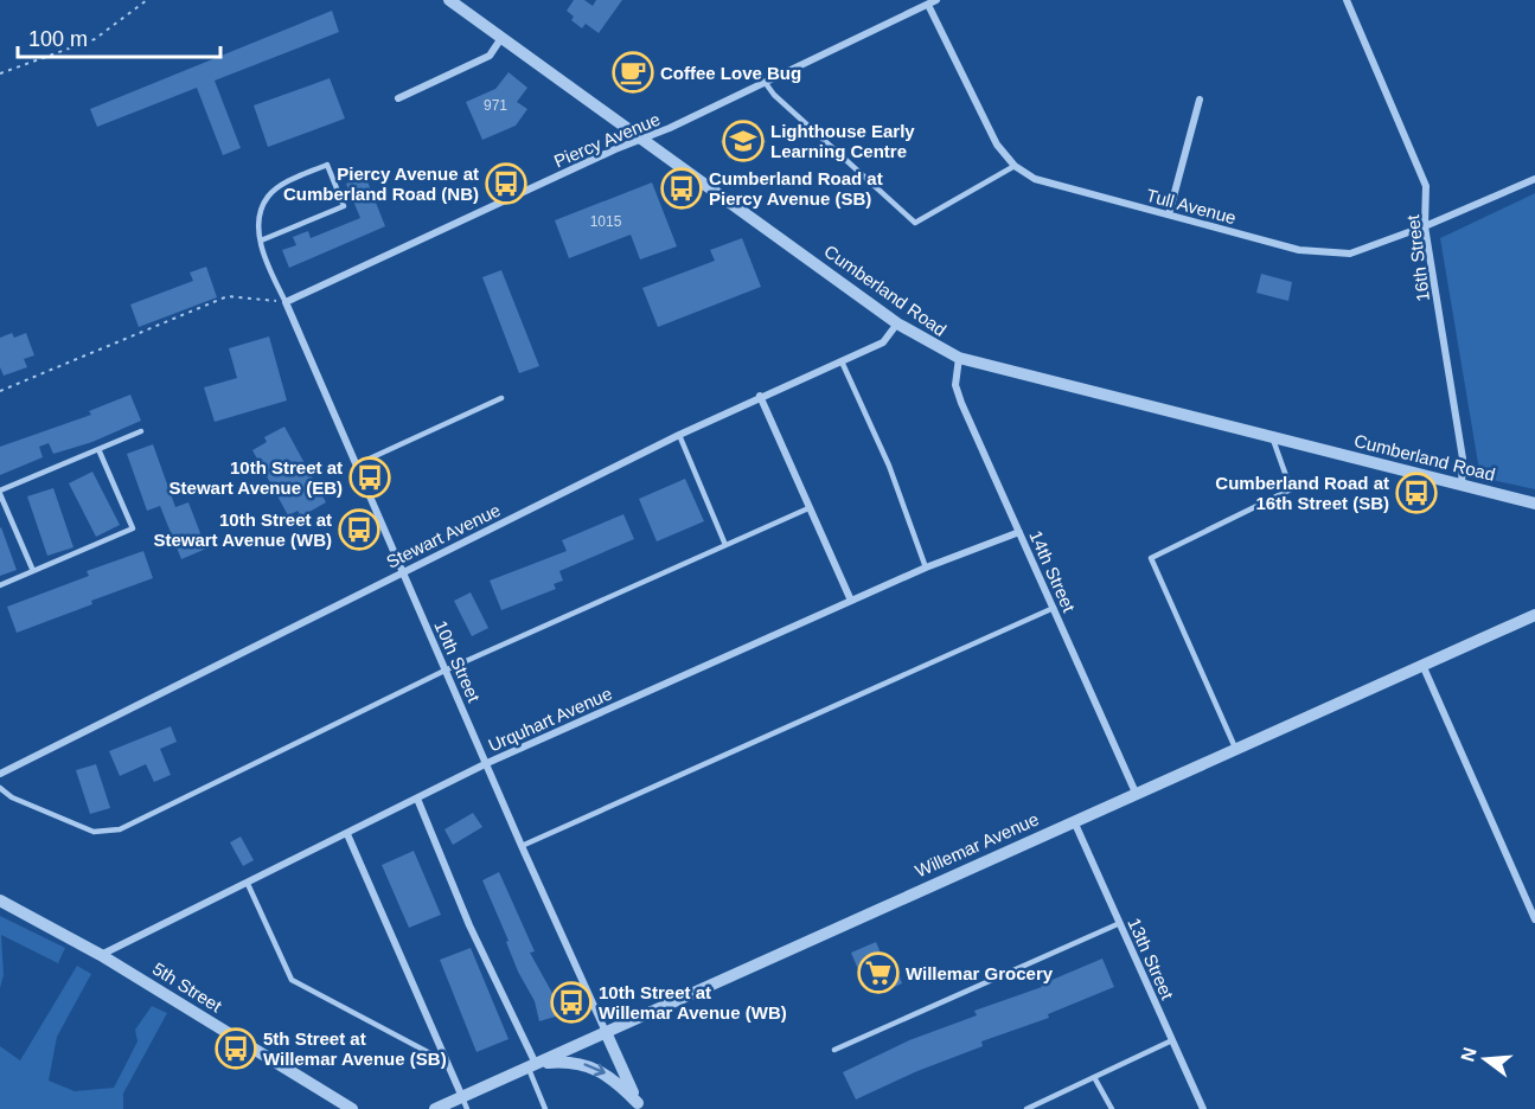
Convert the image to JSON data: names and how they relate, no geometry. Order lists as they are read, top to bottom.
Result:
{
  "streets": {
    "street": [
      "Piercy Avenue",
      "Tull Avenue",
      "16th Street",
      "Cumberland Road",
      "Stewart Avenue",
      "14th Street",
      "10th Street",
      "Urquhart Avenue",
      "Willemar Avenue",
      "13th Street",
      "5th Street"
    ]
  },
  "crossings": [
    ["Piercy Avenue", "Tull Avenue"],
    ["Piercy Avenue", "Cumberland Road"],
    ["Piercy Avenue", "10th Street"],
    ["Tull Avenue", "16th Street"],
    ["16th Street", "Cumberland Road"],
    ["Cumberland Road", "Stewart Avenue"],
    ["Cumberland Road", "14th Street"],
    ["Stewart Avenue", "10th Street"],
    ["14th Street", "Urquhart Avenue"],
    ["14th Street", "Willemar Avenue"],
    ["10th Street", "Urquhart Avenue"],
    ["10th Street", "Willemar Avenue"],
    ["Urquhart Avenue", "5th Street"],
    ["Willemar Avenue", "13th Street"]
  ],
  "places": {
    "cafe": ["Coffee Love Bug"],
    "school or university": ["Lighthouse Early Learning Centre"],
    "bus stop": [
      "Piercy Avenue at Cumberland Road (NB)",
      "Cumberland Road at Piercy Avenue (SB)",
      "10th Street at Stewart Avenue (EB)",
      "Cumberland Road at 16th Street (SB)",
      "10th Street at Stewart Avenue (WB)",
      "10th Street at Willemar Avenue (WB)",
      "5th Street at Willemar Avenue (SB)"
    ],
    "supermarket": ["Willemar Grocery"]
  },
  "house_numbers": ["971", "1015"],
  "scale_bar": "100 m",
  "north": "left"
}
